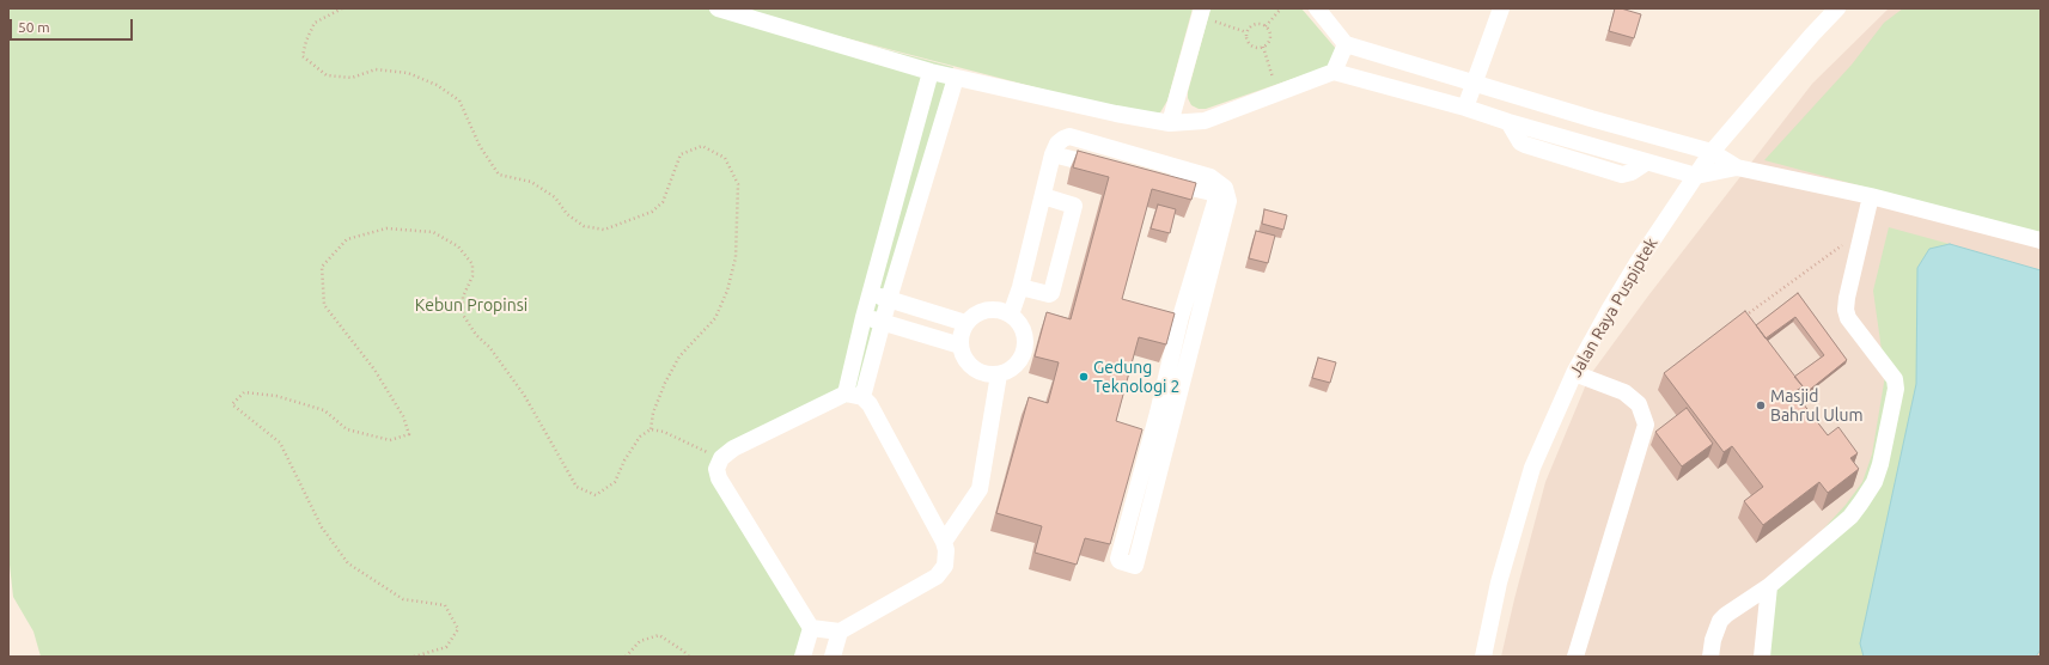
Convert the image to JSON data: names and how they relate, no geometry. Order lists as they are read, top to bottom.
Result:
{
  "streets": {
    "street": ["Jalan Raya Puspiptek"]
  },
  "parks": ["Kebun Propinsi"],
  "places": ["Gedung Teknologi 2", "Masjid Bahrul Ulum"],
  "scale_bar": "50 m"
}
